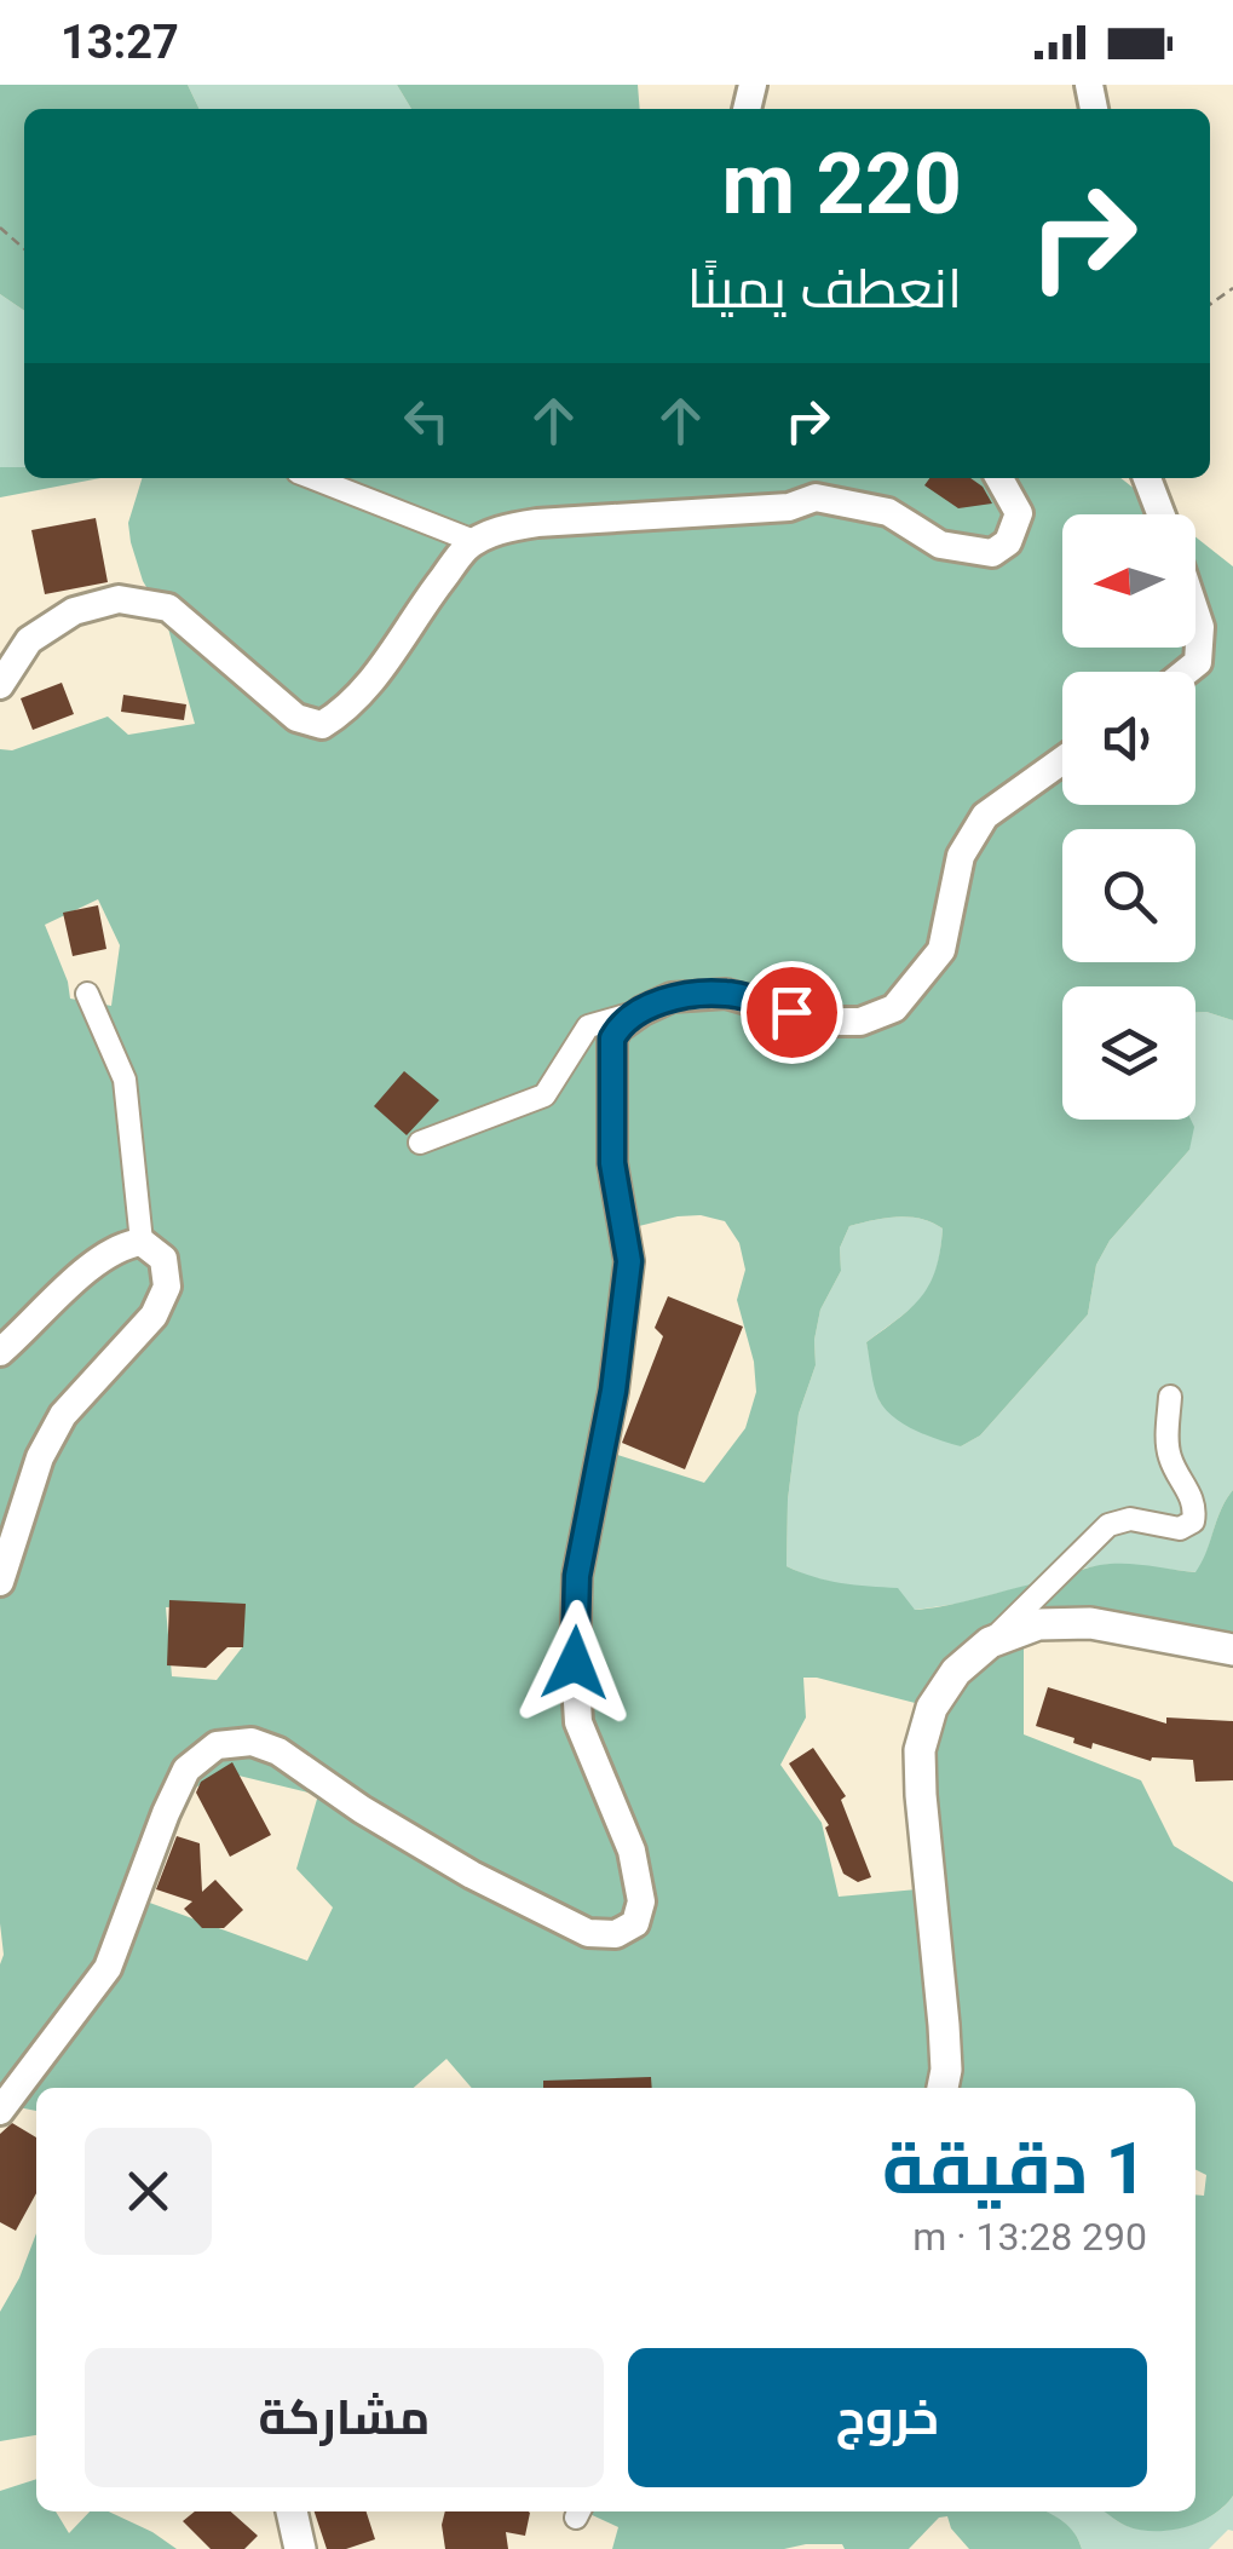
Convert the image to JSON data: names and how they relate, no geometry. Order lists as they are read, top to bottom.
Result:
{
  "north": "left",
  "page": {
    "status": "13:27",
    "turn": ["220 m", "انعطف يمينًا"],
    "heading": ["1 دقيقة", "290 m · 13:28"],
    "buttons": ["خروج", "مشاركة"]
  }
}
